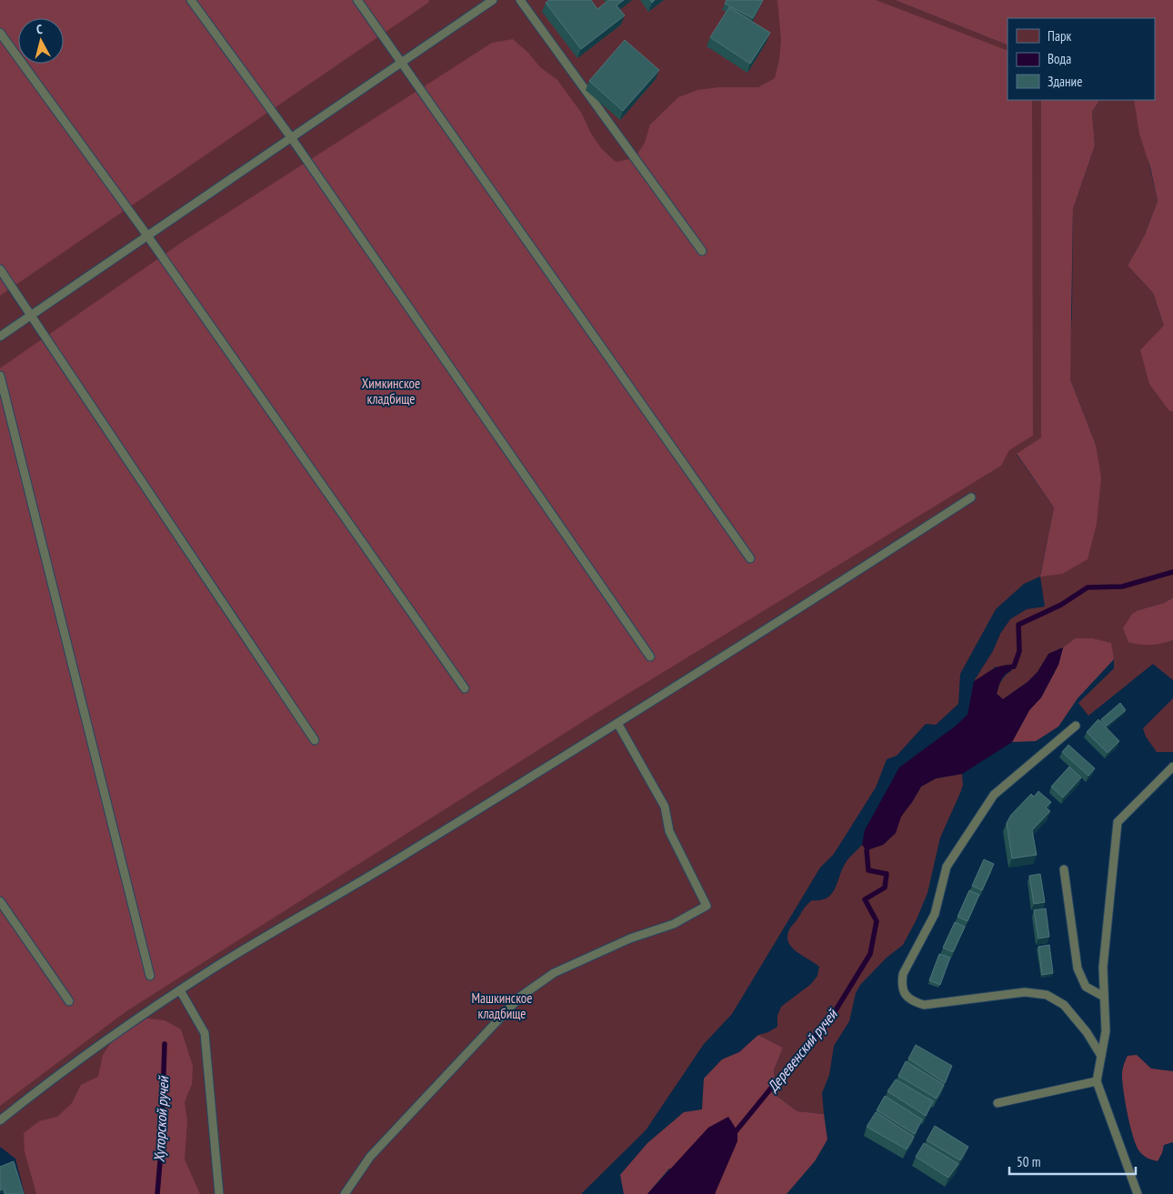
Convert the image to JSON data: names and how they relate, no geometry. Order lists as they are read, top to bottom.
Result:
{
  "water": ["Деревенский ручей", "Хуторской ручей"],
  "parks": ["Химкинское кладбище", "Машкинское кладбище"],
  "legend": ["Парк", "Вода", "Здание"],
  "scale_bar": "50 m",
  "north": "top"
}
